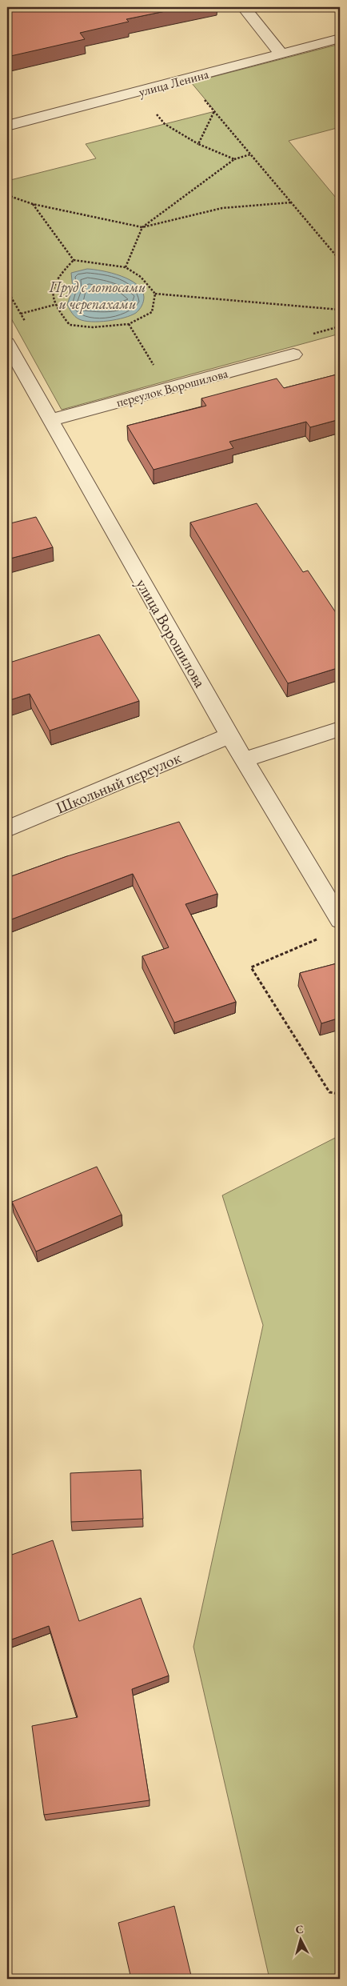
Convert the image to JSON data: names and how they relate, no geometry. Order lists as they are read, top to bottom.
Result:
{
  "streets": {
    "street": [
      "улица Ленина",
      "переулок Ворошилова",
      "улица Ворошилова",
      "Школьный переулок"
    ]
  },
  "crossings": [
    ["переулок Ворошилова", "улица Ворошилова"],
    ["улица Ворошилова", "Школьный переулок"]
  ],
  "water": ["Пруд с лотосами и черепахами"],
  "north": "top"
}
